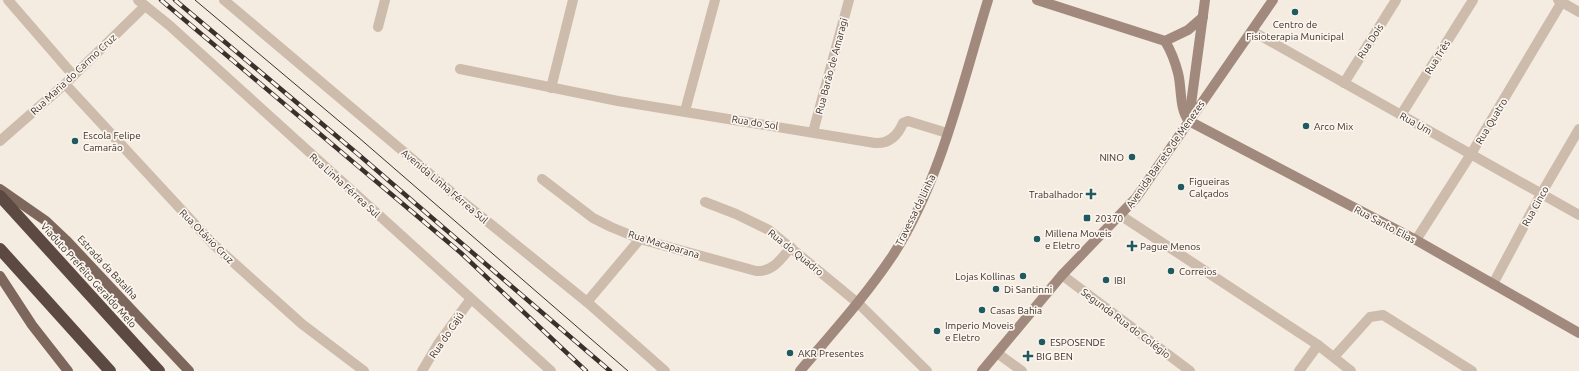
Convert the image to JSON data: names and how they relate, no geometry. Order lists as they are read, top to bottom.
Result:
{
  "streets": {
    "highway": ["Viaduto Prefeito Geraldo Melo"],
    "main road": [
      "Avenida Barreto de Menezes",
      "Travessa da Linha",
      "Rua Santo Elias",
      "Estrada da Batalha"
    ],
    "street": [
      "Rua Dois",
      "Rua Três",
      "Rua Barão de Amaragi",
      "Rua Maria do Carmo Cruz",
      "Rua Quatro",
      "Rua do Sol",
      "Rua Um",
      "Rua Linha Férrea Sul",
      "Avenida Linha Férrea Sul",
      "Rua Cinco",
      "Rua Otávio Cruz",
      "Rua Macaparana",
      "Rua do Quadro",
      "Segunda Rua do Colégio",
      "Rua do Cajú"
    ]
  },
  "crossings": [
    ["Rua Dois", "Rua Um"],
    ["Rua Três", "Rua Um"],
    ["Rua Barão de Amaragi", "Rua do Sol"],
    ["Rua Maria do Carmo Cruz", "Rua Linha Férrea Sul"],
    ["Rua Maria do Carmo Cruz", "Rua Otávio Cruz"],
    ["Rua Quatro", "Rua Um"],
    ["Rua Quatro", "Rua Santo Elias"],
    ["Rua do Sol", "Travessa da Linha"],
    ["Rua Um", "Avenida Barreto de Menezes"],
    ["Rua Um", "Rua Cinco"],
    ["Avenida Barreto de Menezes", "Rua Santo Elias"],
    ["Avenida Barreto de Menezes", "Segunda Rua do Colégio"],
    ["Rua Linha Férrea Sul", "Rua do Cajú"],
    ["Rua Cinco", "Rua Santo Elias"],
    ["Travessa da Linha", "Rua do Quadro"],
    ["Rua Macaparana", "Rua do Quadro"]
  ],
  "places": {
    "other": [
      "Centro de Fisioterapia Municipal",
      "Arco Mix",
      "Escola Felipe Camarão",
      "NINO",
      "Figueiras Calçados",
      "Millena Moveis e Eletro",
      "Correios",
      "Lojas Kollinas",
      "IBI",
      "Di Santinni",
      "Casas Bahia",
      "Imperio Moveis e Eletro",
      "ESPOSENDE",
      "AKR Presentes"
    ],
    "health": ["Trabalhador", "Pague Menos", "BIG BEN"],
    "transit": ["20370"]
  }
}
